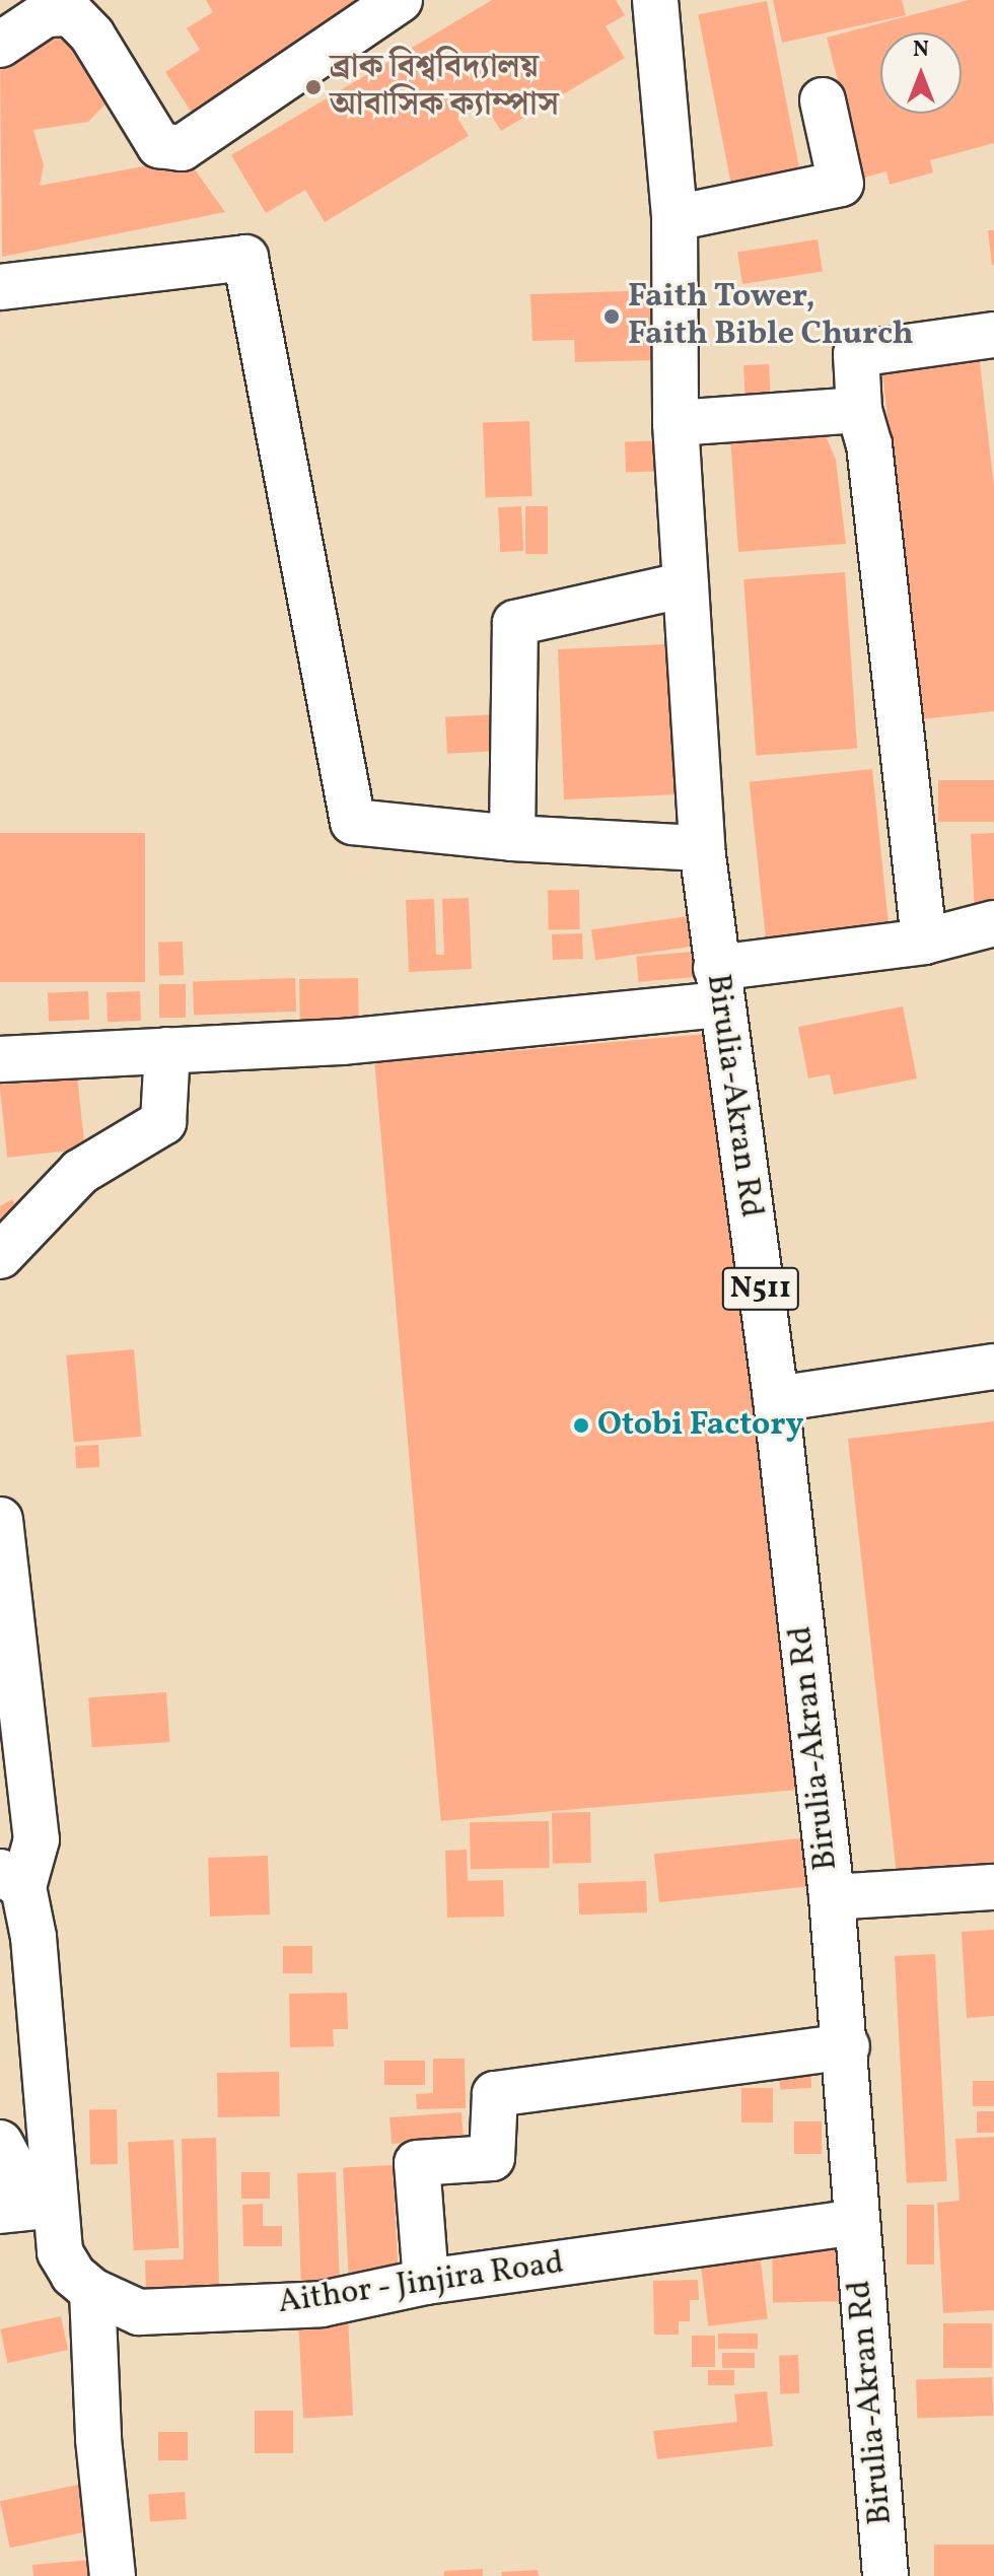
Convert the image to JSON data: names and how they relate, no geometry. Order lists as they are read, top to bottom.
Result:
{
  "streets": {
    "main road": ["Birulia-Akran Rd", "N511", "Aithor - Jinjira Road"]
  },
  "crossings": [
    ["Birulia-Akran Rd", "Aithor - Jinjira Road"]
  ],
  "places": ["ব্রাক বিশ্ববিদ্যালয় আবাসিক ক্যাম্পাস", "Faith Tower, Faith Bible Church", "Otobi Factory"],
  "north": "top"
}
